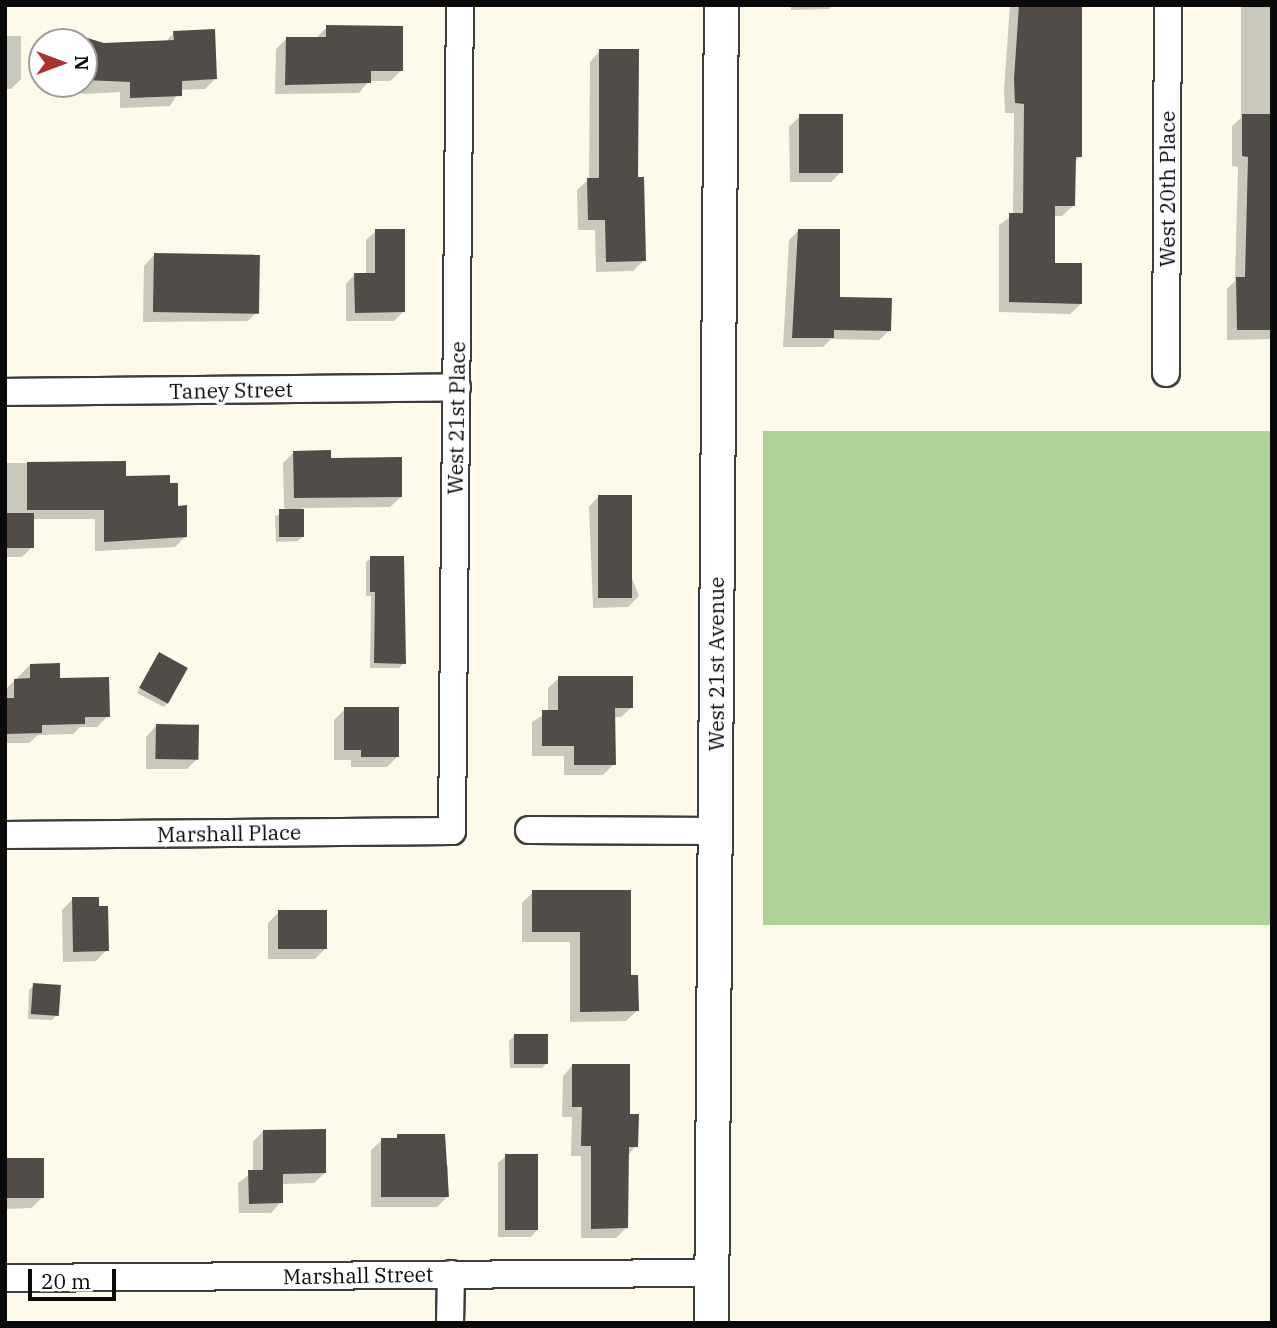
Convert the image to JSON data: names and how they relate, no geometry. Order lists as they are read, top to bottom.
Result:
{
  "streets": {
    "street": [
      "West 20th Place",
      "Taney Street",
      "West 21st Place",
      "West 21st Avenue",
      "Marshall Place",
      "Marshall Street"
    ]
  },
  "crossings": [
    ["Taney Street", "West 21st Place"],
    ["West 21st Place", "Marshall Place"],
    ["West 21st Avenue", "Marshall Street"]
  ],
  "scale_bar": "20 m",
  "north": "right"
}
